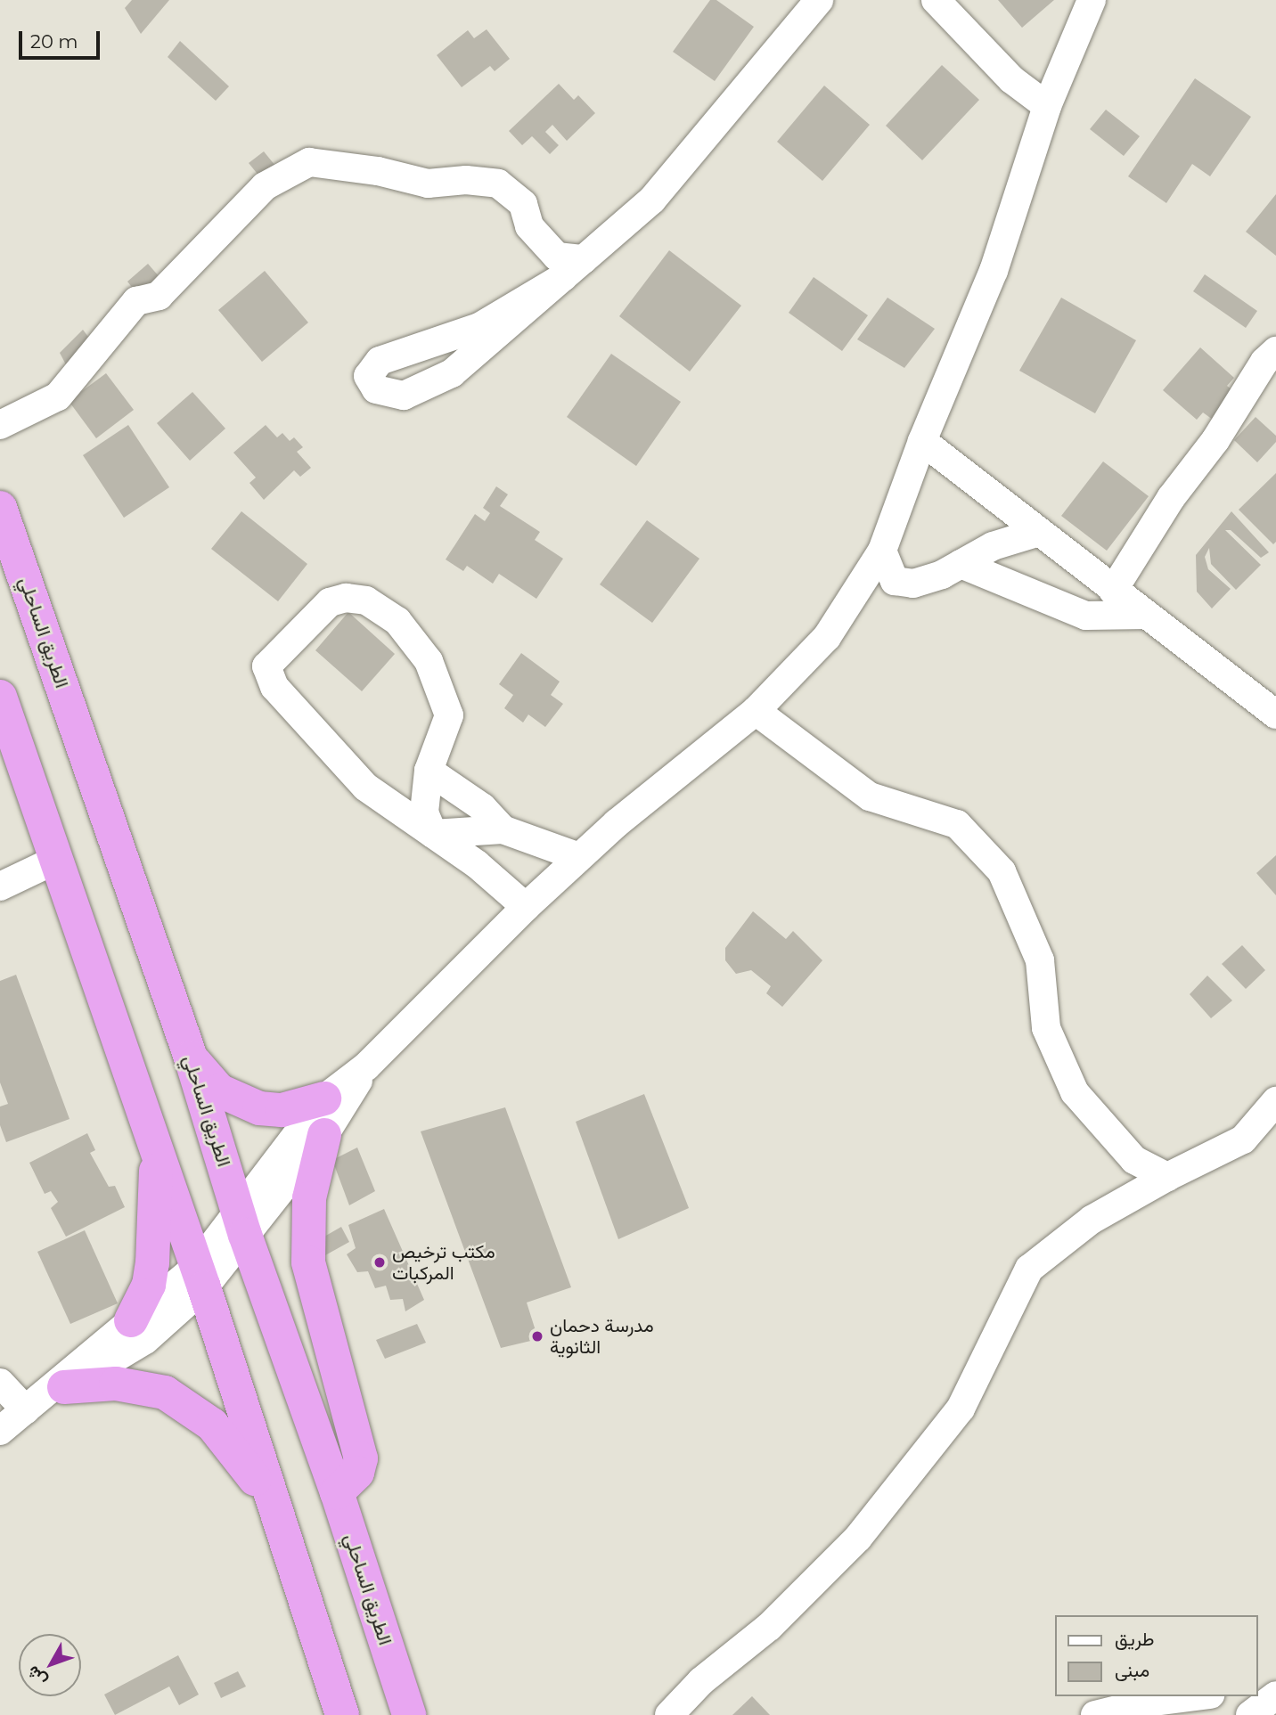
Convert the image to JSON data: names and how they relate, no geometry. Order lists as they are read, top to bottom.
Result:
{
  "streets": {
    "highway": ["الطريق الساحلي"]
  },
  "places": ["مكتب ترخيص المركبات", "مدرسة دحمان الثانوية"],
  "legend": ["طريق", "مبنى"],
  "scale_bar": "20 m",
  "north": "bottom left"
}
